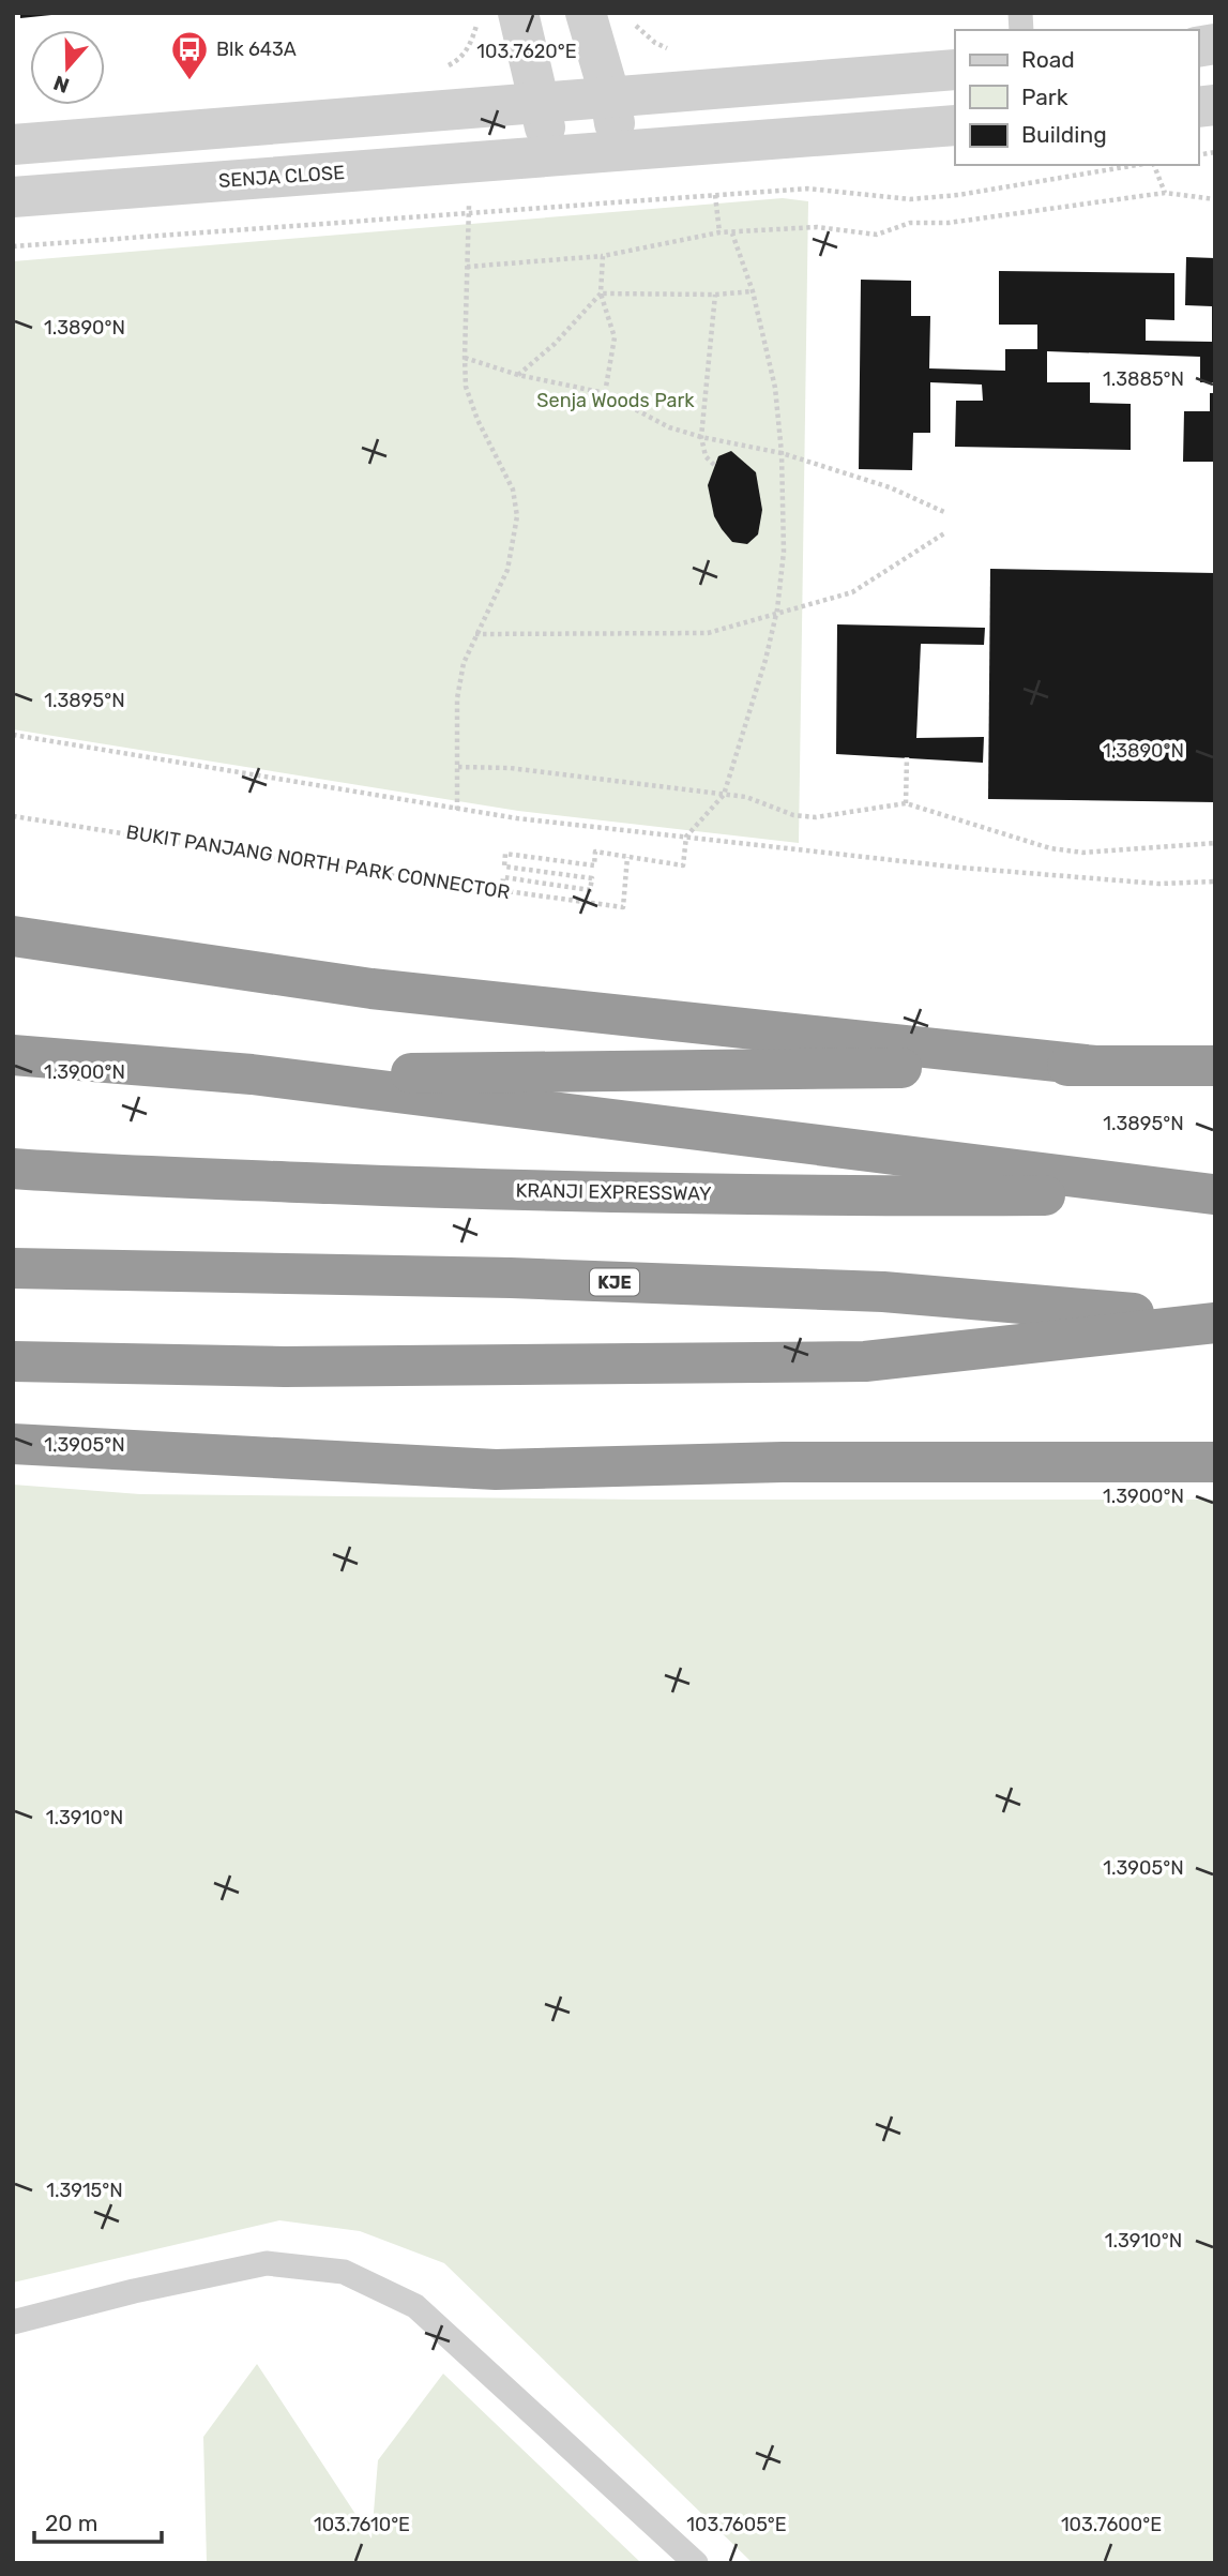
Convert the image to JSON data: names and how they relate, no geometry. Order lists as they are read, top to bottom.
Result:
{
  "streets": {
    "highway": ["KRANJI EXPRESSWAY", "KJE"],
    "street": ["SENJA CLOSE"],
    "path": ["BUKIT PANJANG NORTH PARK CONNECTOR"]
  },
  "parks": ["Senja Woods Park"],
  "places": {
    "bus stop": ["Blk 643A"]
  },
  "legend": ["Road", "Park", "Building"],
  "scale_bar": "20 m",
  "north": "bottom",
  "coordinates": [
    "103.7620°E",
    "1.3890°N",
    "1.3885°N",
    "1.3895°N",
    "1.3900°N",
    "1.3905°N",
    "1.3910°N",
    "1.3915°N",
    "103.7610°E",
    "103.7605°E",
    "103.7600°E"
  ]
}
